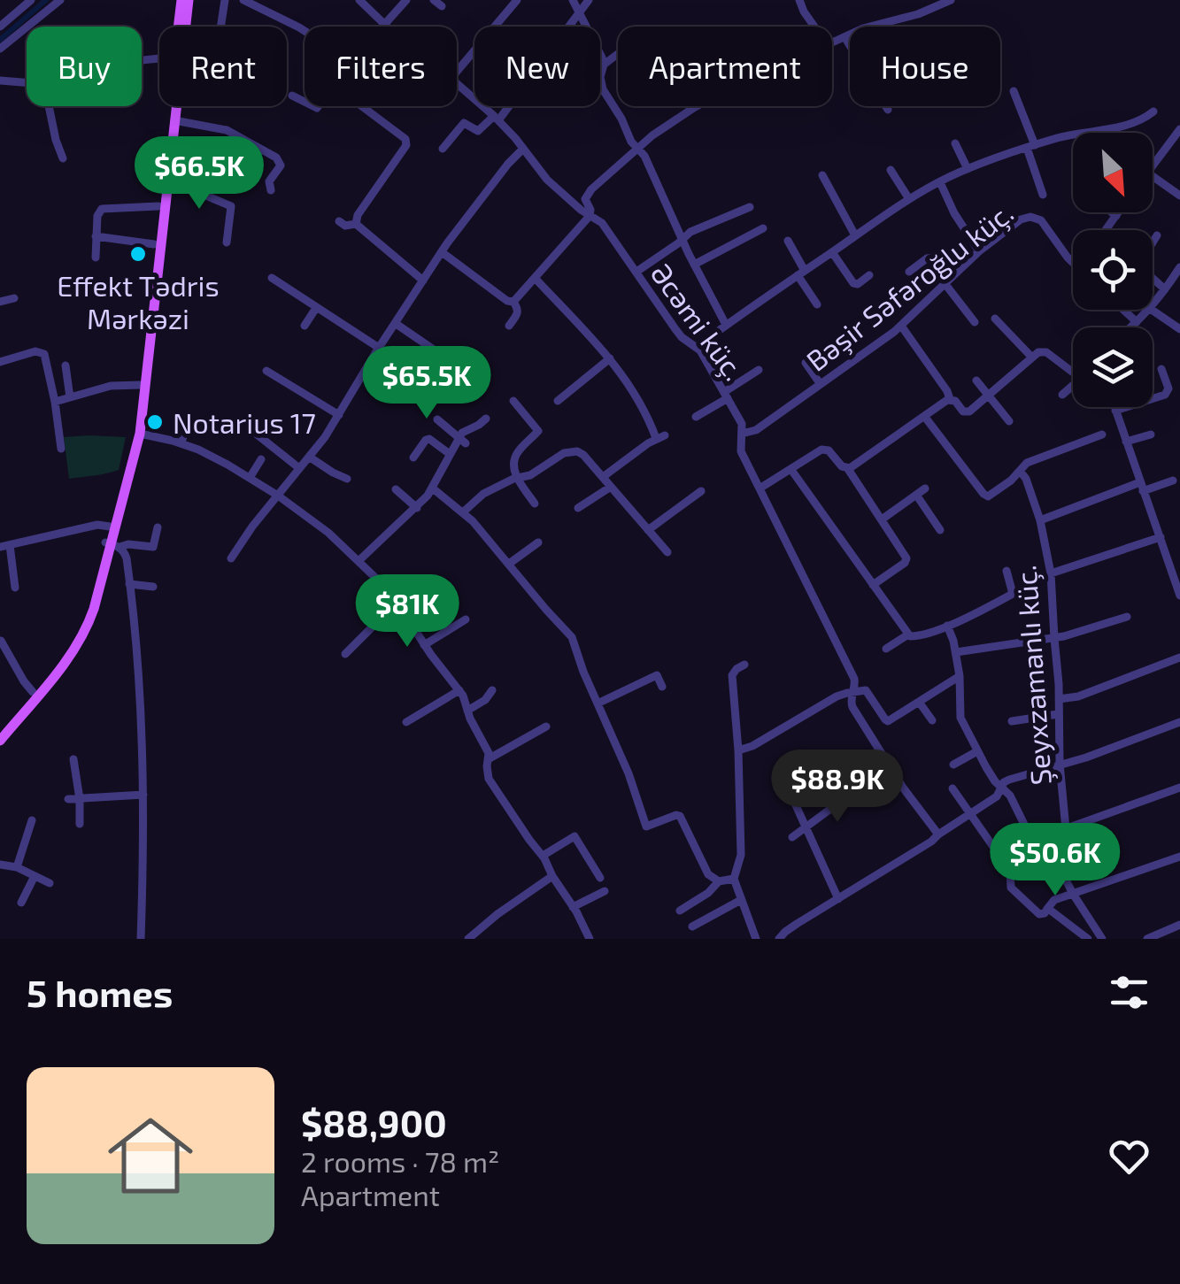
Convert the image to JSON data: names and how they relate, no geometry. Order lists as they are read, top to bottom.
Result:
{
  "streets": {
    "street": ["Bəşir Səfəroğlu küç.", "Əcəmi küç.", "Şeyxzamanlı küç."]
  },
  "crossings": [
    ["Bəşir Səfəroğlu küç.", "Əcəmi küç."]
  ],
  "places": ["Effekt Tədris Mərkəzi", "Notarius 17"],
  "north": "bottom right",
  "page": {
    "chip": [
      "Buy",
      "Rent",
      "Filters",
      "New",
      "Apartment",
      "House"
    ],
    "price": [
      "$66.5K",
      "$65.5K",
      "$81K",
      "$88.9K",
      "$50.6K"
    ],
    "heading": "5 homes",
    "list": [
      {
        "name": "$88,900",
        "note": "2 rooms · 78 m² · Apartment"
      }
    ]
  }
}
